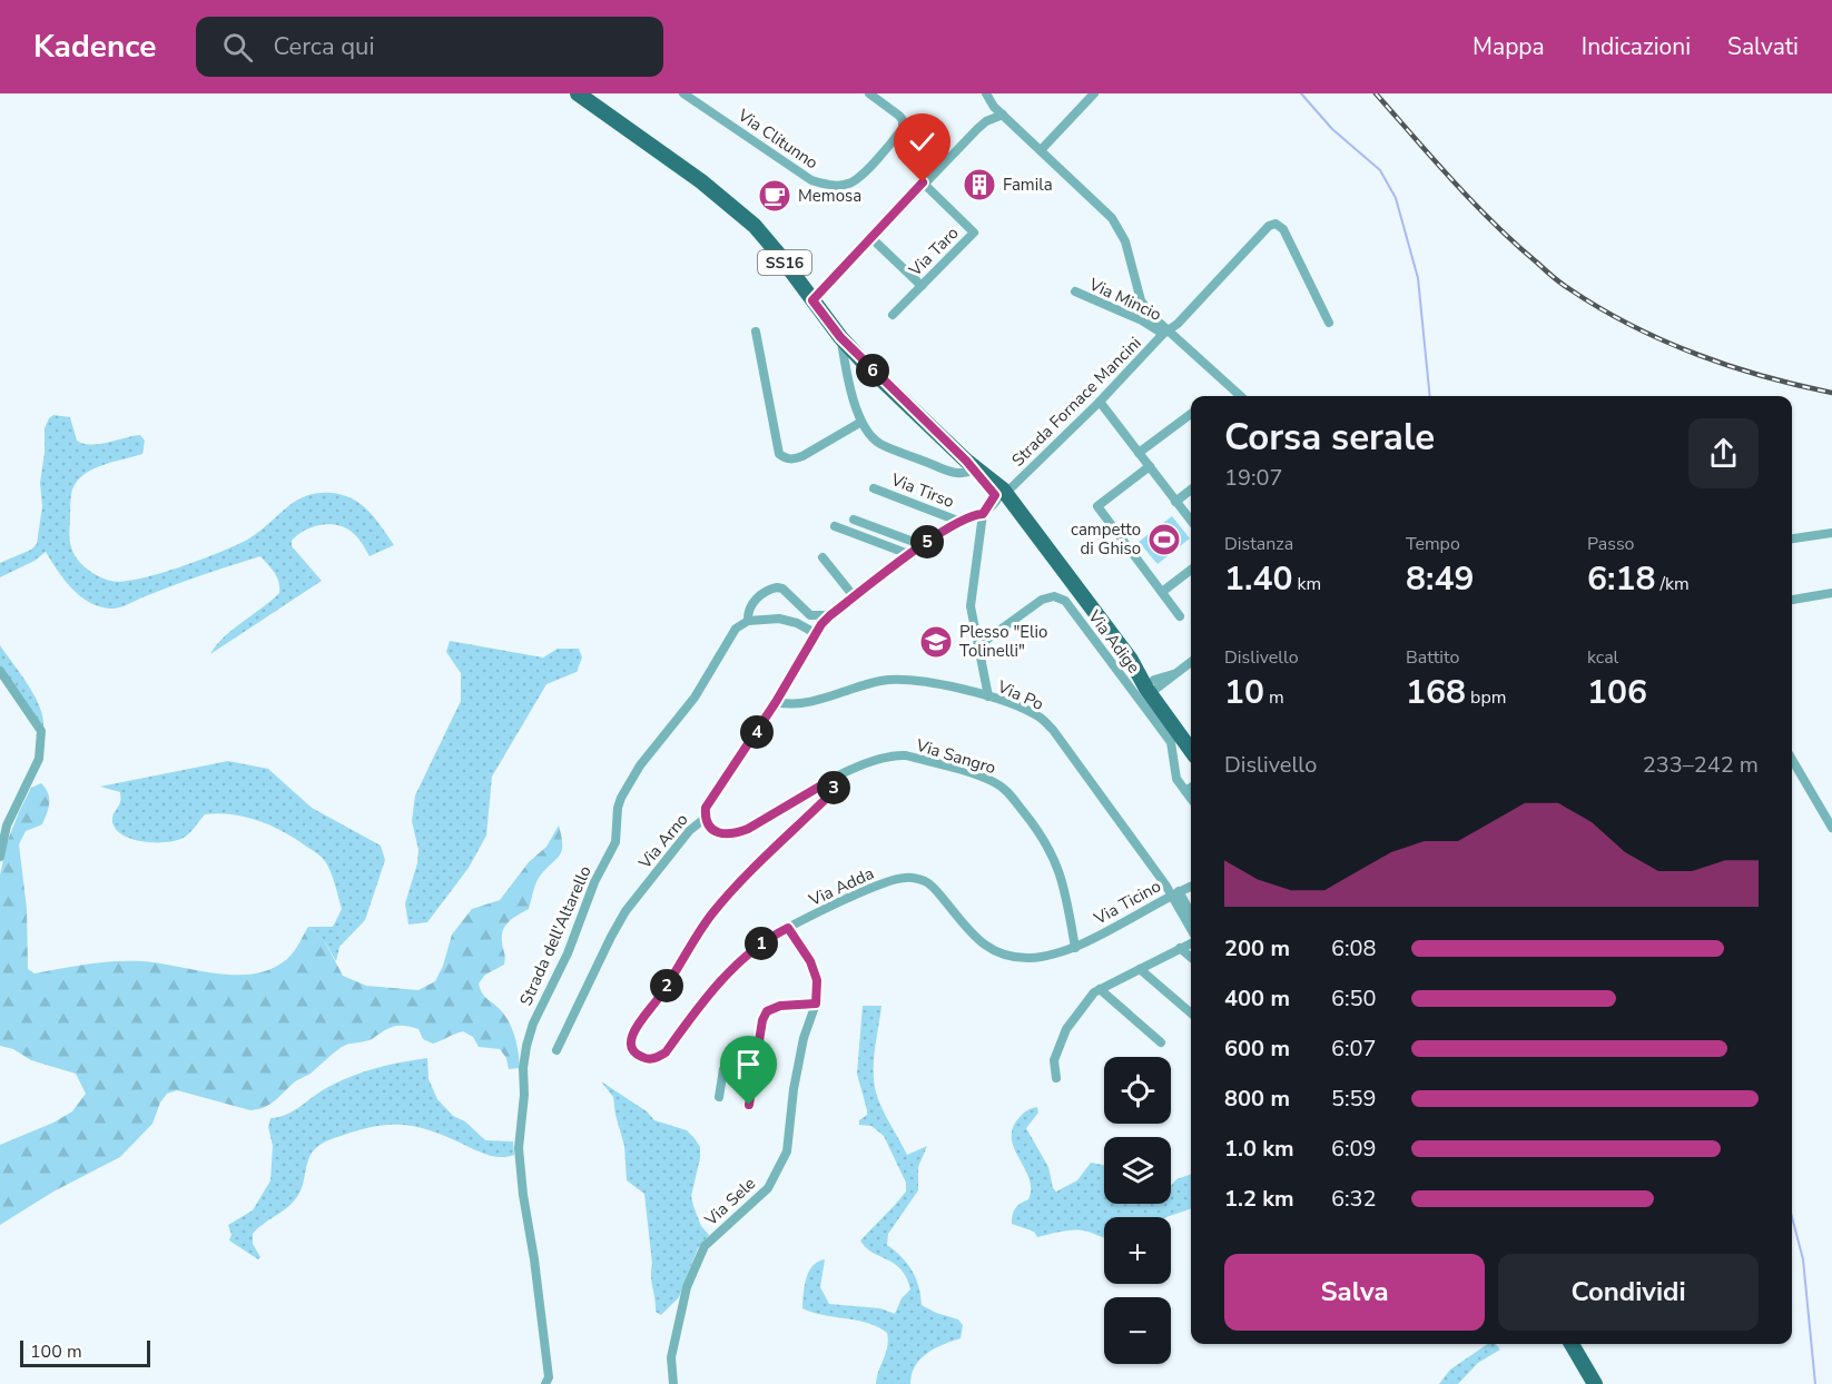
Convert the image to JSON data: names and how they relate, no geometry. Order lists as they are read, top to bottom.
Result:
{
  "streets": {
    "main road": ["SS16"],
    "street": [
      "Via Clitunno",
      "Via Taro",
      "Via Mincio",
      "Strada Fornace Mancini",
      "Via Tirso",
      "Via Adige",
      "Via Po",
      "Via Sangro",
      "Via Arno",
      "Via Adda",
      "Via Ticino",
      "Strada dell'Altarello",
      "Via Sele"
    ]
  },
  "crossings": [
    ["SS16", "Strada Fornace Mancini"],
    ["Via Mincio", "Strada Fornace Mancini"],
    ["Via Tirso", "Via Arno"],
    ["Via Po", "Via Arno"],
    ["Via Po", "Via Ticino"],
    ["Via Sangro", "Via Arno"],
    ["Via Sangro", "Via Adda"],
    ["Via Sangro", "Via Ticino"],
    ["Via Arno", "Strada dell'Altarello"],
    ["Via Adda", "Via Ticino"],
    ["Via Adda", "Via Sele"]
  ],
  "places": {
    "building": ["Famila"],
    "cafe": ["Memosa"],
    "sports": ["campetto di Ghiso"],
    "school or university": ["Plesso \"Elio Tolinelli\""]
  },
  "scale_bar": "100 m",
  "page": {
    "header": "Kadence",
    "search": "Cerca qui",
    "nav": ["Mappa", "Indicazioni", "Salvati"],
    "pins": [
      "6",
      "5",
      "4",
      "3",
      "1",
      "2"
    ],
    "heading": ["Corsa serale", "19:07"],
    "stats": [
      ["Distanza", "1.40 km"],
      ["Tempo", "8:49"],
      ["Passo", "6:18 /km"],
      ["Dislivello", "10 m"],
      ["Battito", "168 bpm"],
      ["kcal", "106"]
    ],
    "chart": ["Dislivello", "233–242 m"],
    "list": [
      {
        "name": "200 m",
        "note": "6:08"
      },
      {
        "name": "400 m",
        "note": "6:50"
      },
      {
        "name": "600 m",
        "note": "6:07"
      },
      {
        "name": "800 m",
        "note": "5:59"
      },
      {
        "name": "1.0 km",
        "note": "6:09"
      },
      {
        "name": "1.2 km",
        "note": "6:32"
      }
    ],
    "map_buttons": ["+", "−"],
    "buttons": ["Salva", "Condividi"],
    "scale": "100 m"
  }
}
